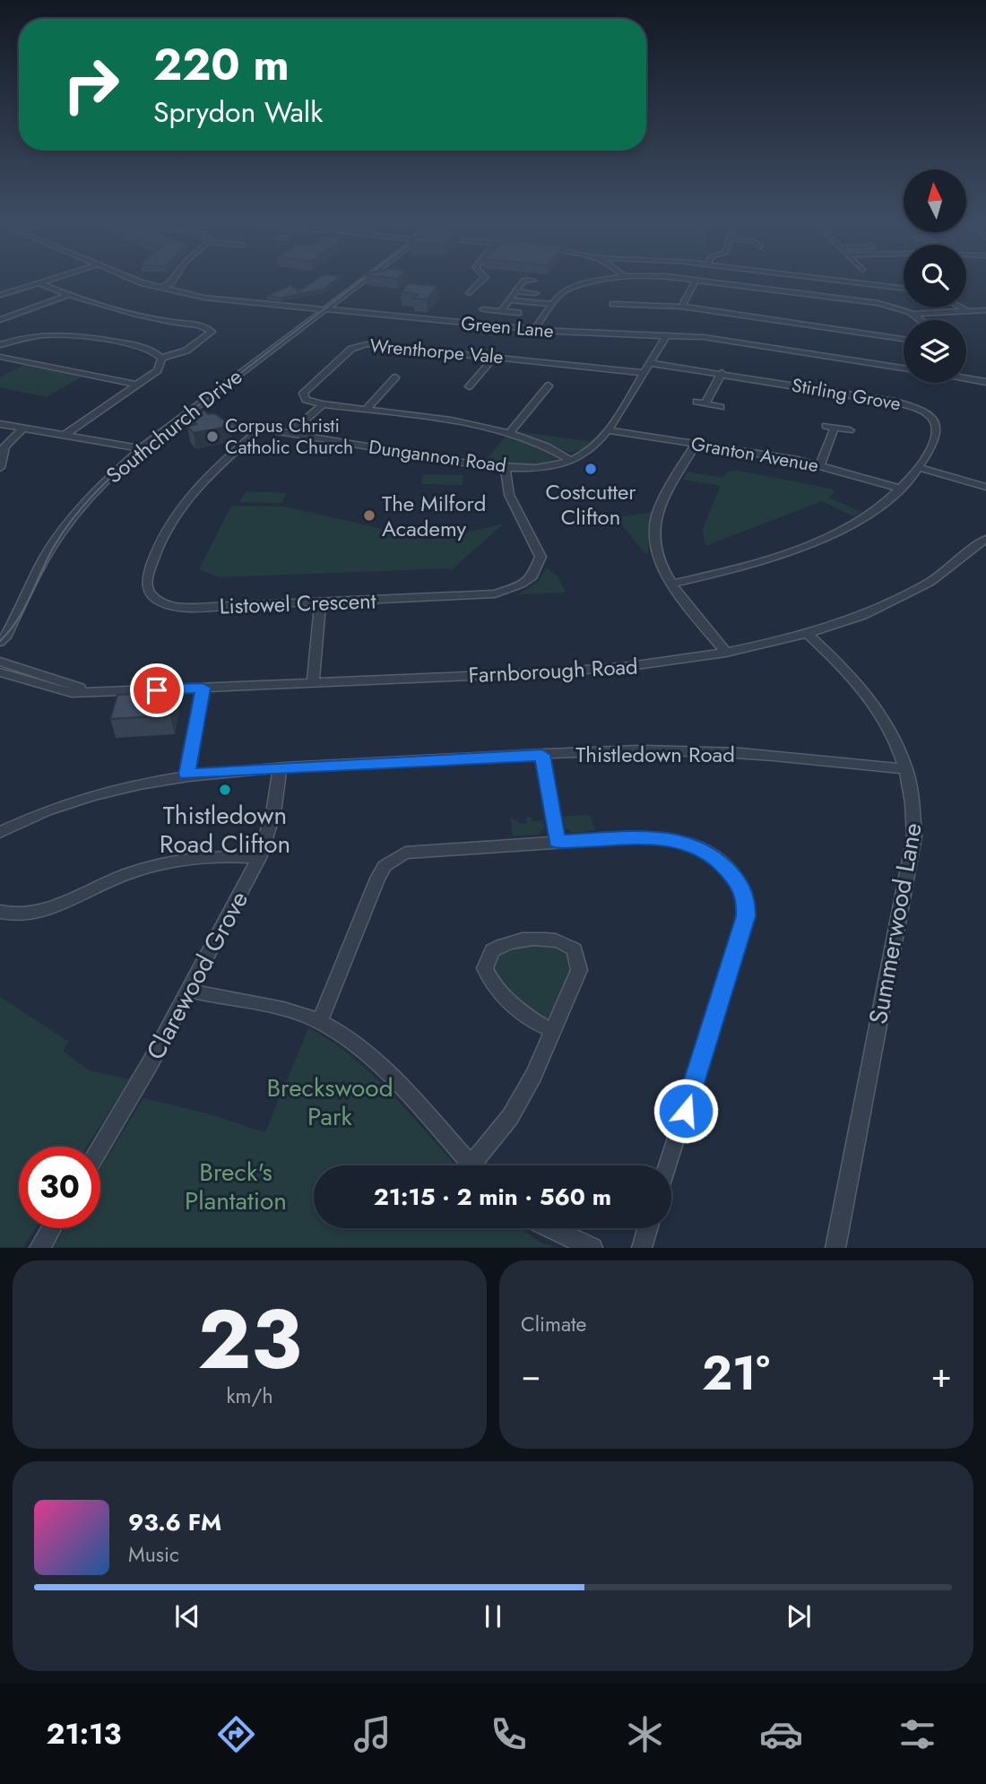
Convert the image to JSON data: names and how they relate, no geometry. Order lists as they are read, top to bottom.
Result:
{
  "streets": {
    "street": [
      "Green Lane",
      "Wrenthorpe Vale",
      "Stirling Grove",
      "Southchurch Drive",
      "Granton Avenue",
      "Dungannon Road",
      "Listowel Crescent",
      "Farnborough Road",
      "Thistledown Road",
      "Summerwood Lane",
      "Clarewood Grove"
    ]
  },
  "crossings": [
    ["Green Lane", "Southchurch Drive"],
    ["Green Lane", "Dungannon Road"],
    ["Wrenthorpe Vale", "Dungannon Road"],
    ["Stirling Grove", "Granton Avenue"],
    ["Stirling Grove", "Dungannon Road"],
    ["Southchurch Drive", "Dungannon Road"],
    ["Southchurch Drive", "Farnborough Road"],
    ["Granton Avenue", "Dungannon Road"],
    ["Dungannon Road", "Listowel Crescent"],
    ["Farnborough Road", "Summerwood Lane"],
    ["Thistledown Road", "Summerwood Lane"],
    ["Thistledown Road", "Clarewood Grove"]
  ],
  "parks": ["Breckswood Park", "Breck's Plantation"],
  "places": [
    "Corpus Christi Catholic Church",
    "Costcutter Clifton",
    "The Milford Academy",
    "Thistledown Road Clifton"
  ],
  "north": "top",
  "page": {
    "turn": ["220 m", "Sprydon Walk"],
    "limit": "30",
    "trip": "21:15 · 2 min · 560 m",
    "tile": [
      ["23", "km/h"],
      "Climate"
    ],
    "heat": ["−", "21°", "+"],
    "song": ["93.6 FM", "Music"],
    "tabs": "21:13"
  }
}
